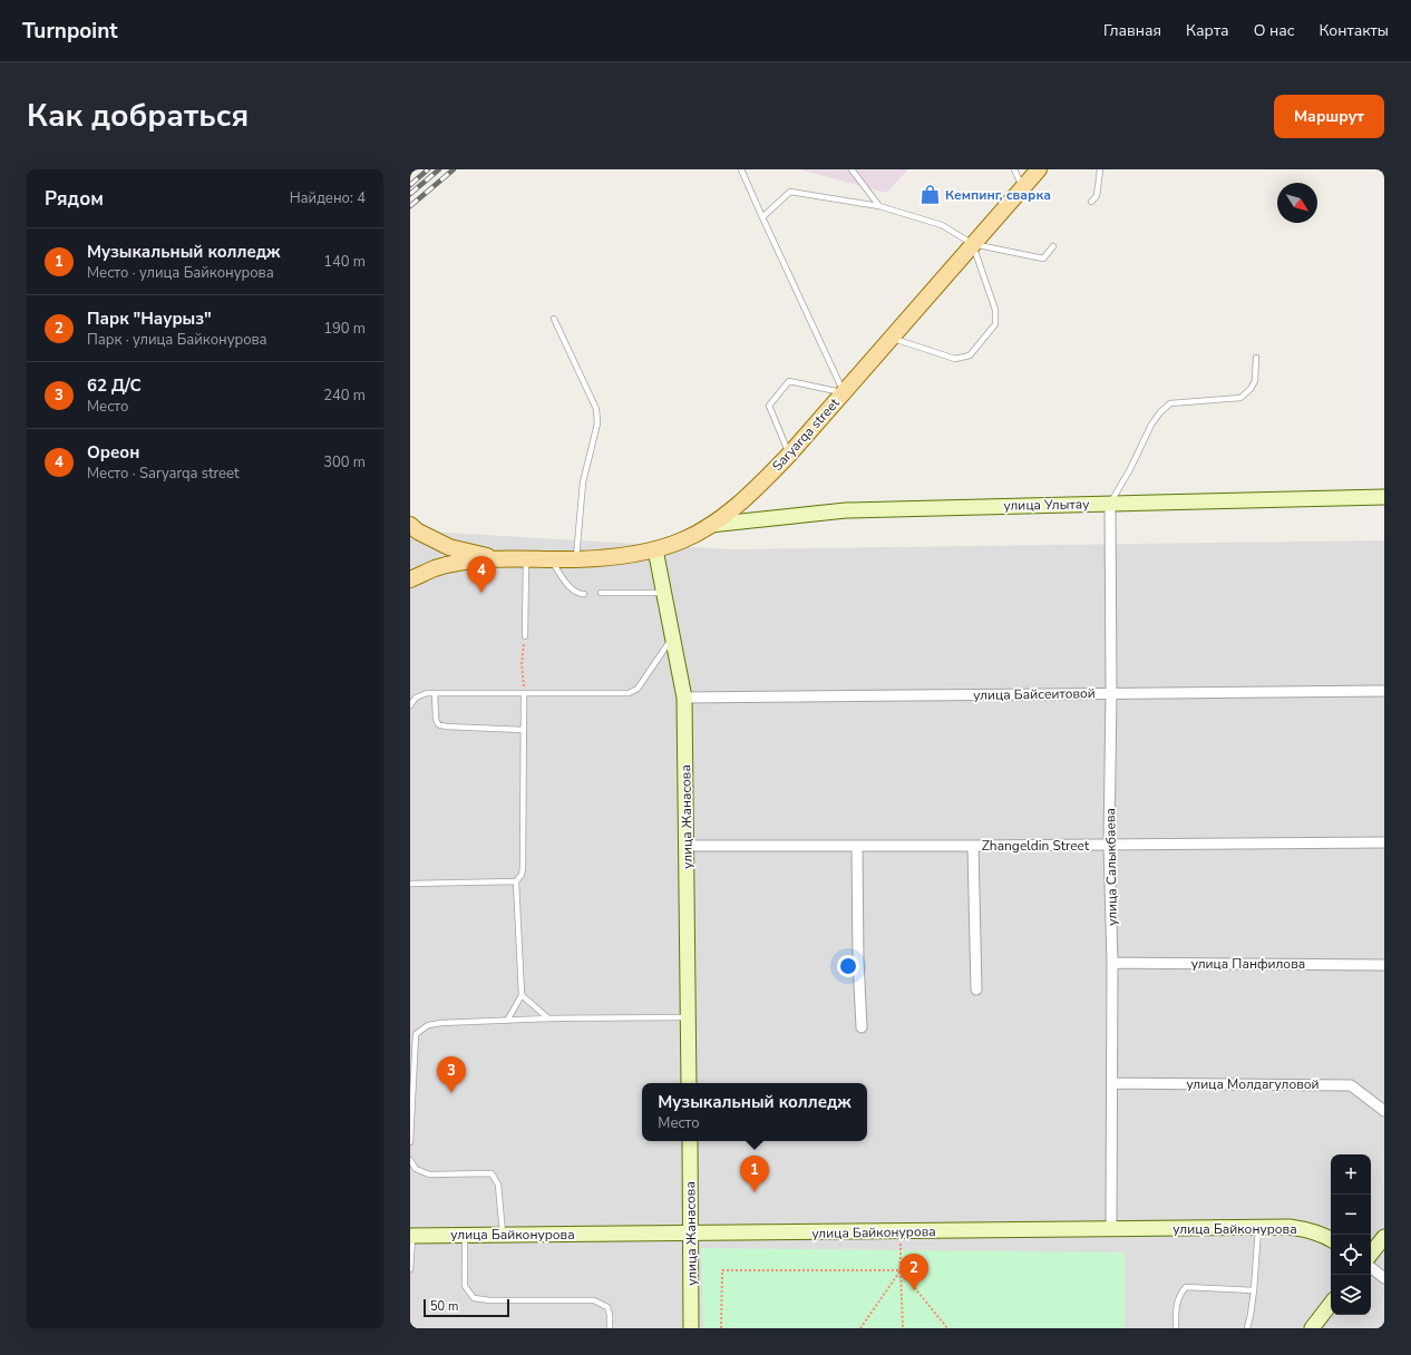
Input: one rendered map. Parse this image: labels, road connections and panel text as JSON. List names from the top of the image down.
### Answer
{
  "streets": {
    "main road": ["Saryarqa street"],
    "street": [
      "улица Улытау",
      "улица Байсеитовой",
      "улица Жанасова",
      "Zhangeldin Street",
      "улица Салыкбаева",
      "улица Панфилова",
      "улица Молдагуловой",
      "улица Байконурова"
    ]
  },
  "crossings": [
    ["Saryarqa street", "улица Улытау"],
    ["Saryarqa street", "улица Жанасова"],
    ["улица Улытау", "улица Салыкбаева"],
    ["улица Байсеитовой", "улица Жанасова"],
    ["улица Байсеитовой", "улица Салыкбаева"],
    ["улица Жанасова", "Zhangeldin Street"],
    ["улица Жанасова", "улица Байконурова"],
    ["Zhangeldin Street", "улица Салыкбаева"],
    ["улица Салыкбаева", "улица Панфилова"],
    ["улица Салыкбаева", "улица Молдагуловой"],
    ["улица Салыкбаева", "улица Байконурова"]
  ],
  "places": {
    "shop": ["Кемпинг, сварка"]
  },
  "scale_bar": "50 m",
  "north": "bottom right",
  "page": {
    "header": "Turnpoint",
    "nav": [
      "Главная",
      "Карта",
      "О нас",
      "Контакты"
    ],
    "title": "Как добраться",
    "buttons": "Маршрут",
    "heading": ["Рядом", "Найдено: 4"],
    "list": [
      {
        "mark": "1",
        "name": "Музыкальный колледж",
        "note": "Место · улица Байконурова",
        "value": "140 m"
      },
      {
        "mark": "2",
        "name": "Парк \"Наурыз\"",
        "note": "Парк · улица Байконурова",
        "value": "190 m"
      },
      {
        "mark": "3",
        "name": "62 Д/С",
        "note": "Место",
        "value": "240 m"
      },
      {
        "mark": "4",
        "name": "Ореон",
        "note": "Место · Saryarqa street",
        "value": "300 m"
      }
    ],
    "pins": [
      "4",
      "3",
      "1",
      "2"
    ],
    "popup": ["Музыкальный колледж", "Место"],
    "map_buttons": ["+", "−"],
    "scale": "50 m"
  }
}
